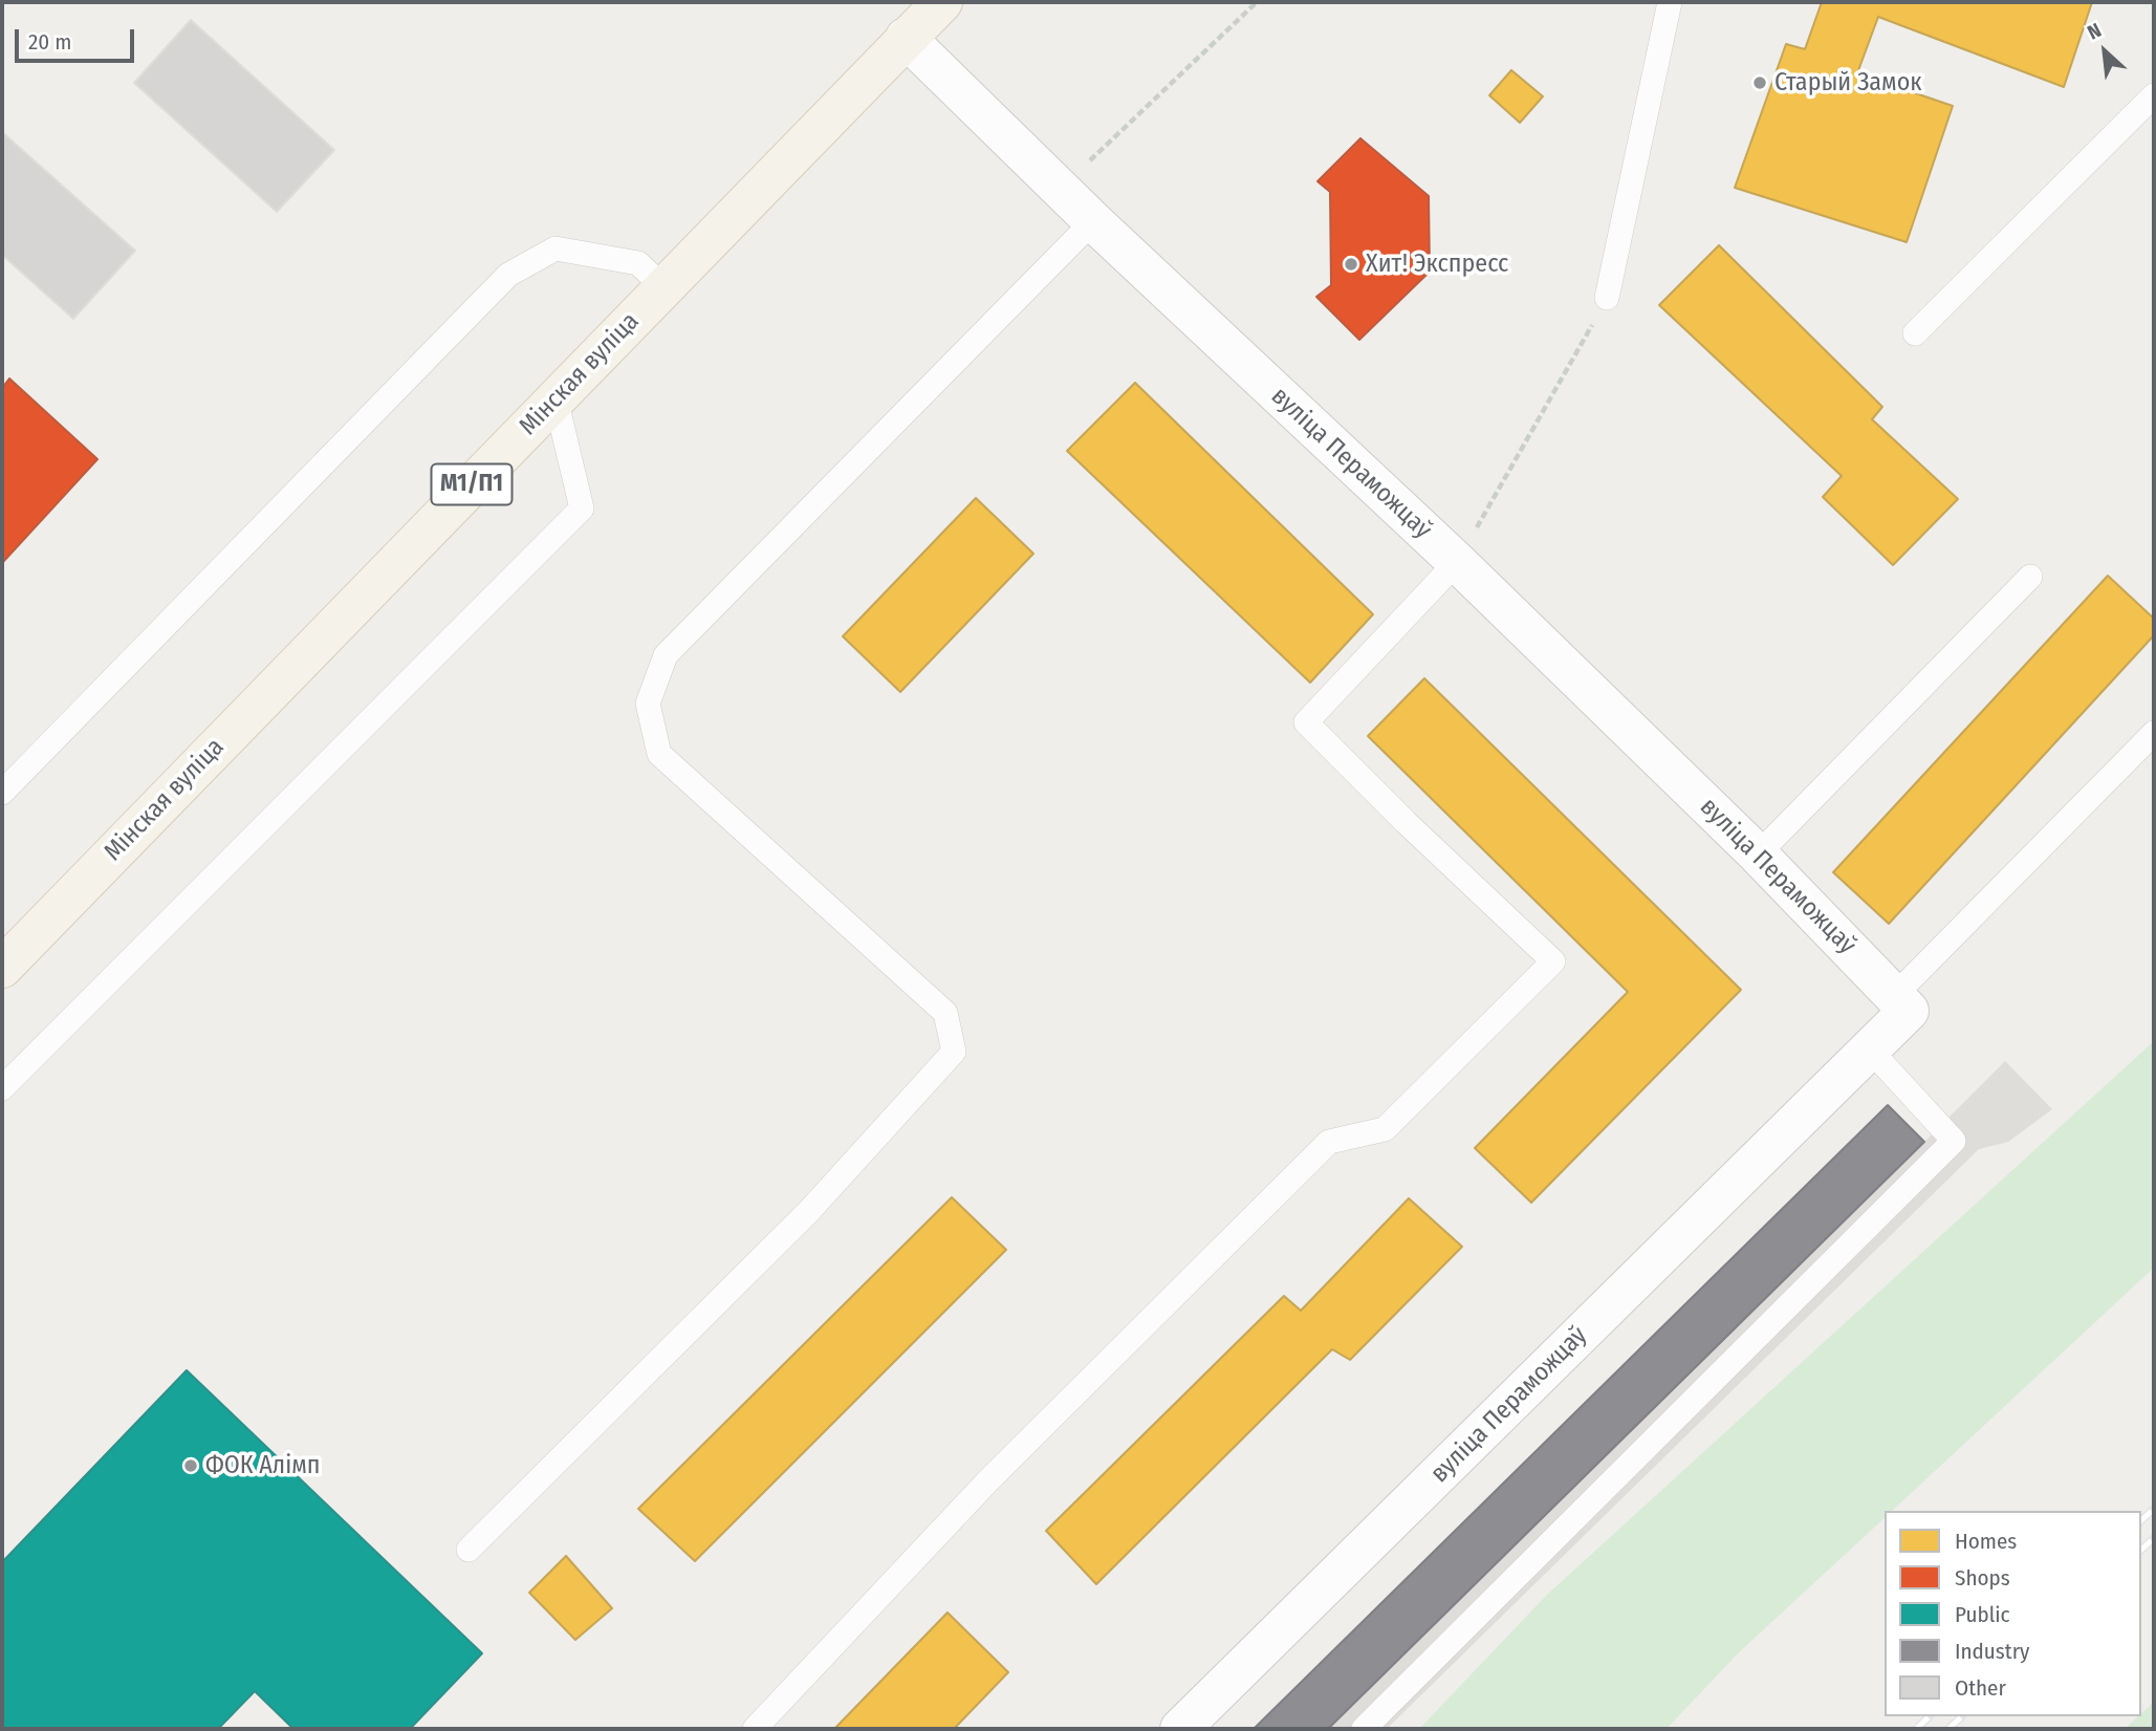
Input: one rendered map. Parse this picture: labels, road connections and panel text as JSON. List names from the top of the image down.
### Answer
{
  "streets": {
    "main road": ["Мінская вуліца", "М1/П1"],
    "street": ["вуліца Пераможцаў"]
  },
  "crossings": [
    ["Мінская вуліца", "вуліца Пераможцаў"]
  ],
  "places": ["Старый Замок", "Хит! Экспресс", "ФОК Алімп"],
  "legend": [
    "Homes",
    "Shops",
    "Public",
    "Industry",
    "Other"
  ],
  "scale_bar": "20 m",
  "north": "top left"
}
